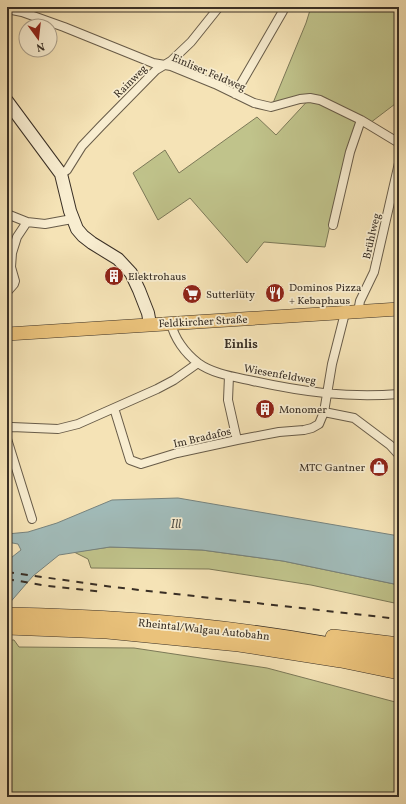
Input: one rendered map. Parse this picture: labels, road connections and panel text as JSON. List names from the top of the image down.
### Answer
{
  "streets": {
    "highway": ["Rheintal/Walgau Autobahn"],
    "main road": ["Feldkircher Straße"],
    "street": [
      "Einliser Feldweg",
      "Rainweg",
      "Brühlweg",
      "Wiesenfeldweg",
      "Im Bradafos"
    ]
  },
  "crossings": [
    ["Einliser Feldweg", "Rainweg"],
    ["Brühlweg", "Feldkircher Straße"],
    ["Brühlweg", "Wiesenfeldweg"],
    ["Feldkircher Straße", "Wiesenfeldweg"],
    ["Wiesenfeldweg", "Im Bradafos"]
  ],
  "districts": ["Einlis"],
  "water": ["Ill"],
  "places": {
    "building": ["Elektrohaus", "Monomer"],
    "restaurant": ["Dominos Pizza + Kebaphaus"],
    "supermarket": ["Sutterlüty"],
    "shop": ["MTC Gantner"]
  },
  "north": "bottom"
}
